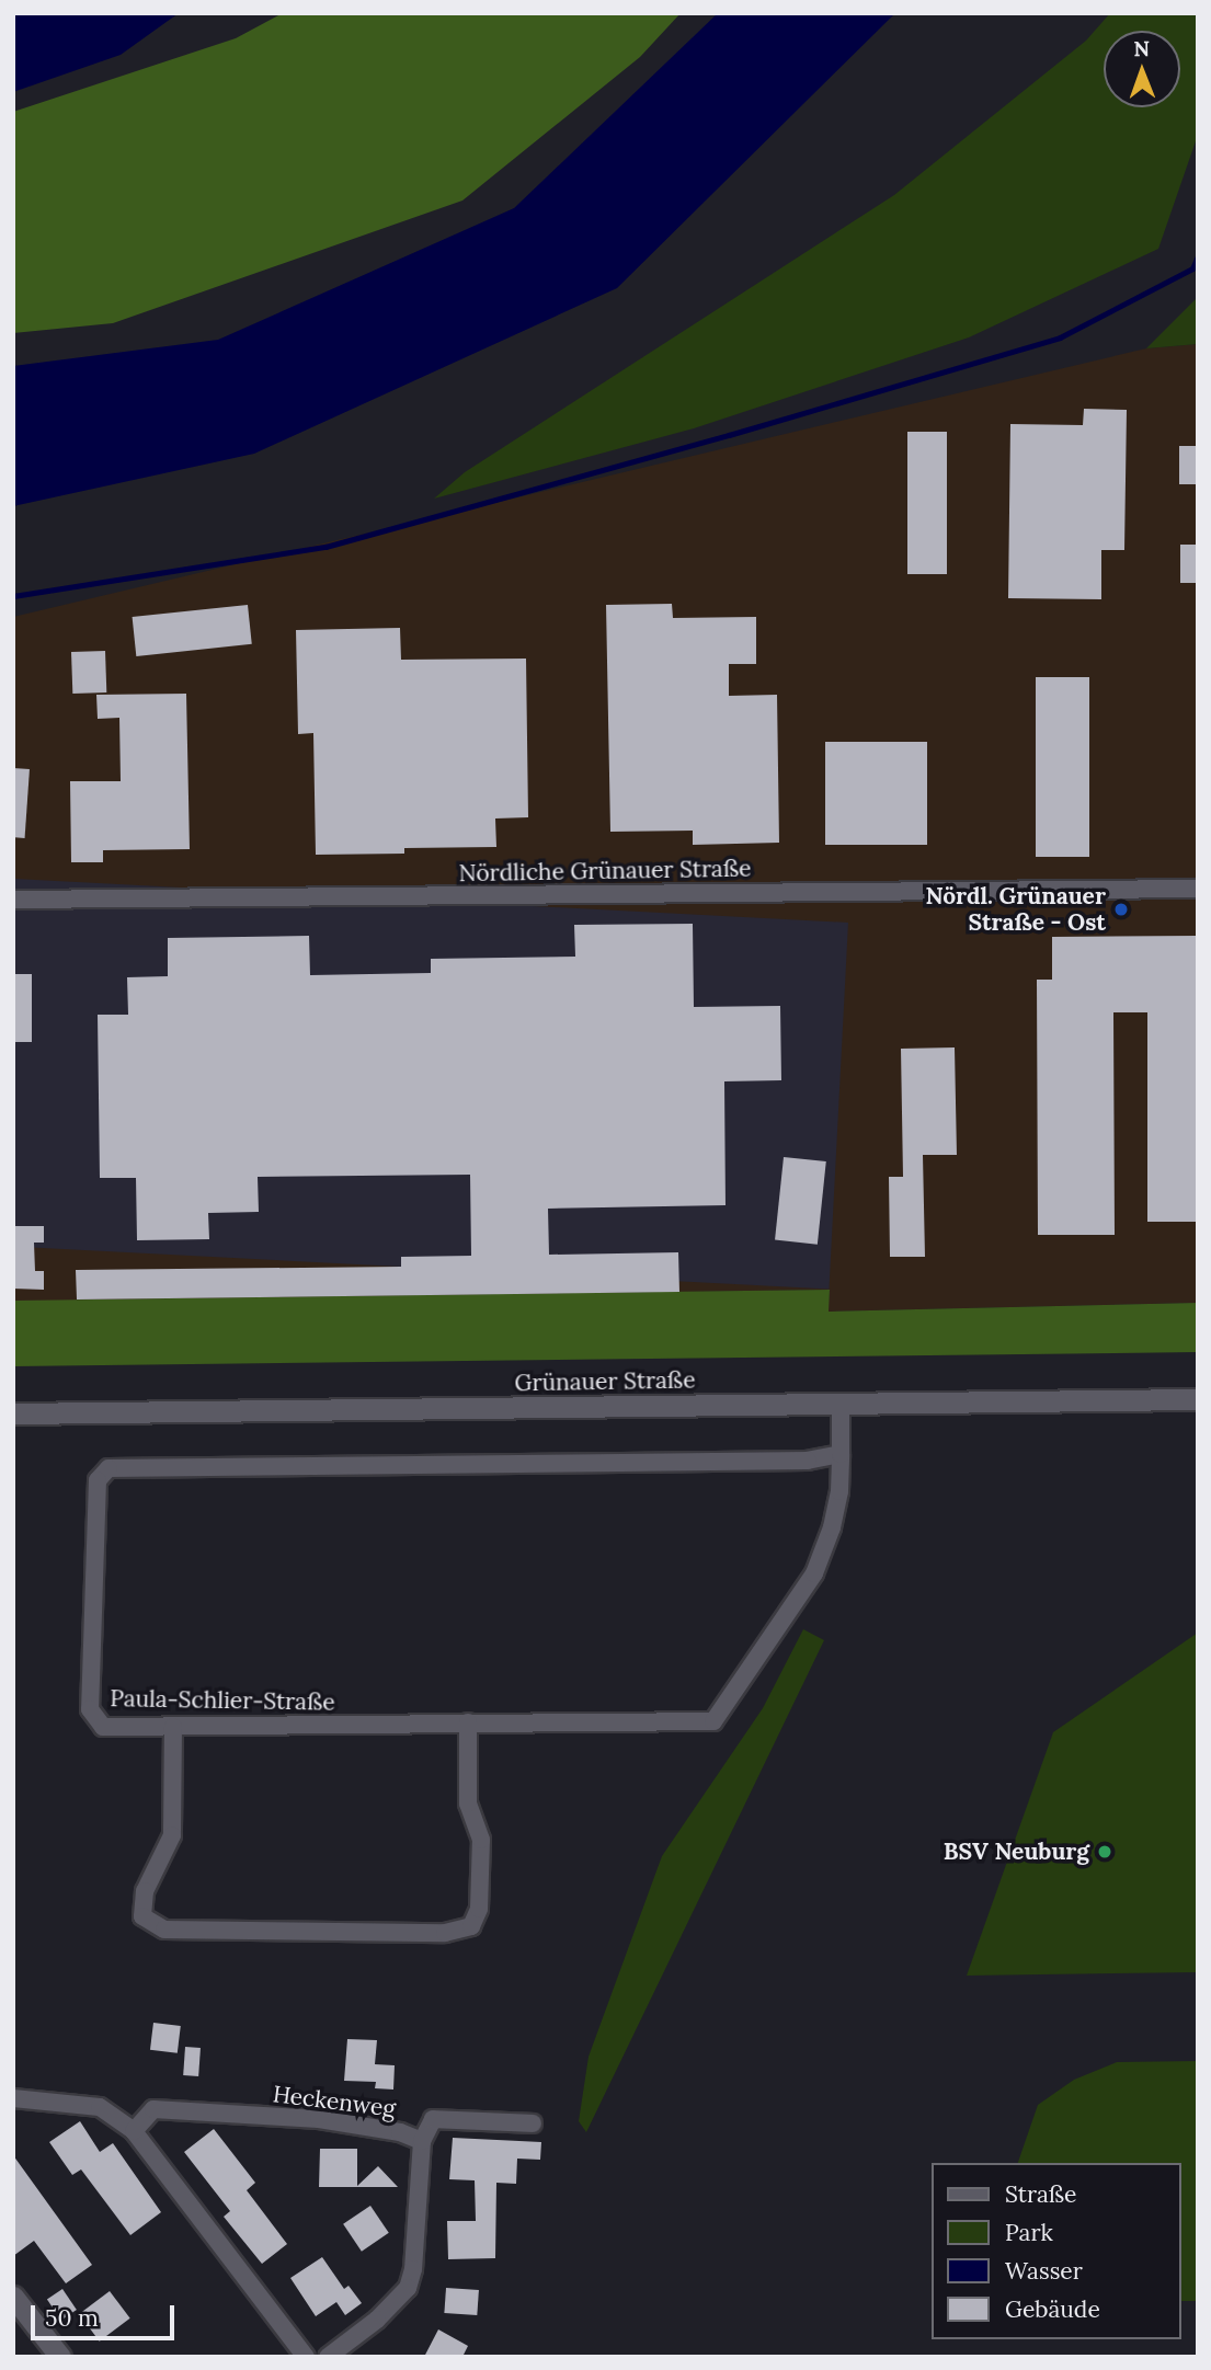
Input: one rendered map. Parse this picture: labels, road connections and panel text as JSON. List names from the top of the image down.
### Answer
{
  "streets": {
    "street": [
      "Nördliche Grünauer Straße",
      "Grünauer Straße",
      "Paula-Schlier-Straße",
      "Heckenweg"
    ]
  },
  "crossings": [
    ["Grünauer Straße", "Paula-Schlier-Straße"]
  ],
  "places": ["Nördl. Grünauer Straße - Ost", "BSV Neuburg"],
  "legend": [
    "Straße",
    "Park",
    "Wasser",
    "Gebäude"
  ],
  "scale_bar": "50 m",
  "north": "top"
}
